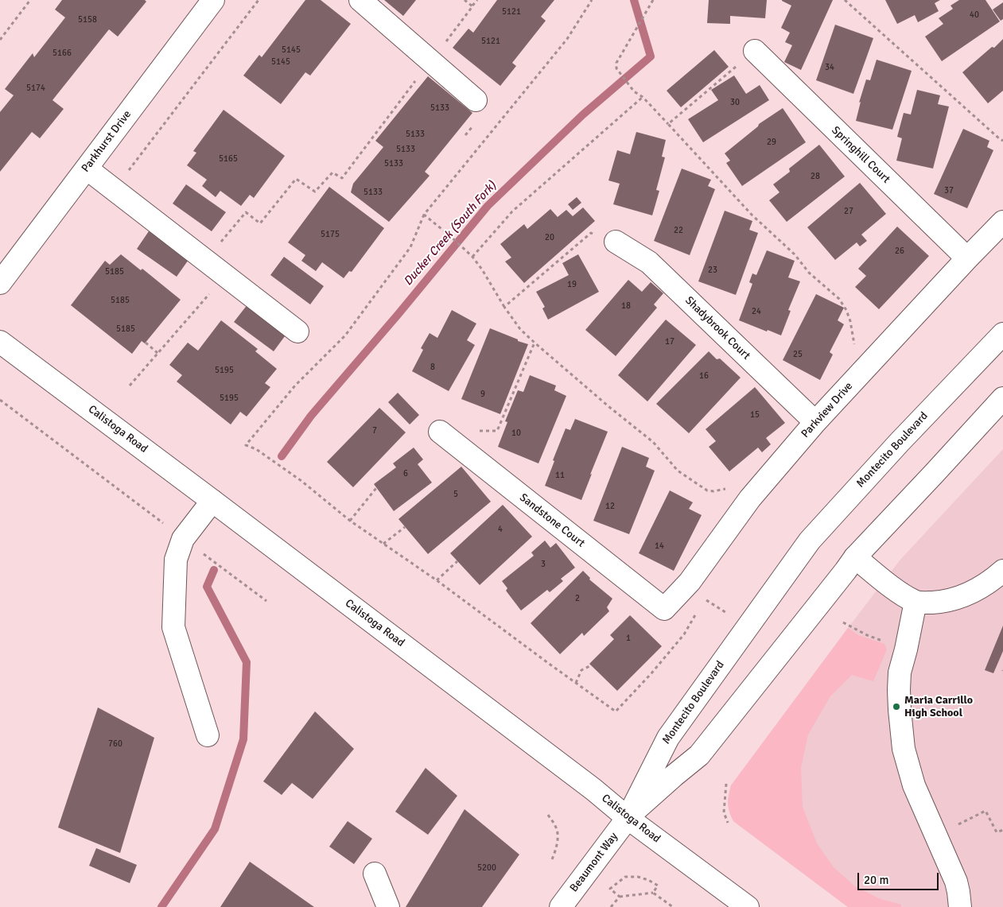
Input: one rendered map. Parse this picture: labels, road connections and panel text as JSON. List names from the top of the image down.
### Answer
{
  "streets": {
    "main road": [
      "Parkhurst Drive",
      "Springhill Court",
      "Shadybrook Court",
      "Parkview Drive",
      "Calistoga Road",
      "Montecito Boulevard",
      "Sandstone Court",
      "Beaumont Way"
    ]
  },
  "crossings": [
    ["Springhill Court", "Parkview Drive"],
    ["Shadybrook Court", "Parkview Drive"],
    ["Parkview Drive", "Sandstone Court"],
    ["Calistoga Road", "Montecito Boulevard"],
    ["Calistoga Road", "Beaumont Way"],
    ["Montecito Boulevard", "Beaumont Way"]
  ],
  "water": ["Ducker Creek (South Fork)"],
  "places": ["Maria Carrillo High School"],
  "house_numbers": [
    "5121",
    "40",
    "5158",
    "5121",
    "5145",
    "5166",
    "5145",
    "34",
    "5174",
    "30",
    "5133",
    "5133",
    "29",
    "5133",
    "5165",
    "5133",
    "28",
    "37",
    "5133",
    "27",
    "22",
    "5175",
    "20",
    "26",
    "23",
    "5185",
    "19",
    "5185",
    "18",
    "24",
    "5185",
    "17",
    "25",
    "8",
    "5195",
    "16",
    "9",
    "5195",
    "15",
    "7",
    "10",
    "6",
    "11",
    "5",
    "12",
    "4",
    "14",
    "3",
    "2",
    "1",
    "760",
    "5200"
  ],
  "scale_bar": "20 m"
}
